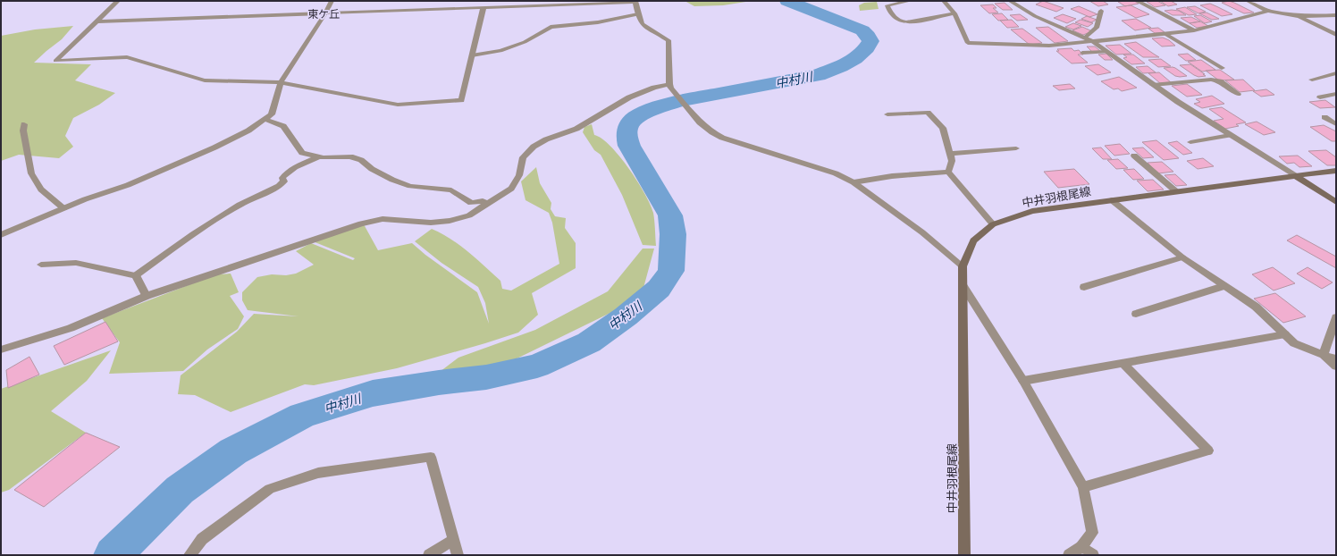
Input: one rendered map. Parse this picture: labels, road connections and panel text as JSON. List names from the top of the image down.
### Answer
{
  "streets": {
    "main road": ["中井羽根尾線"]
  },
  "districts": ["東ケ丘"],
  "water": ["中村川"]
}
